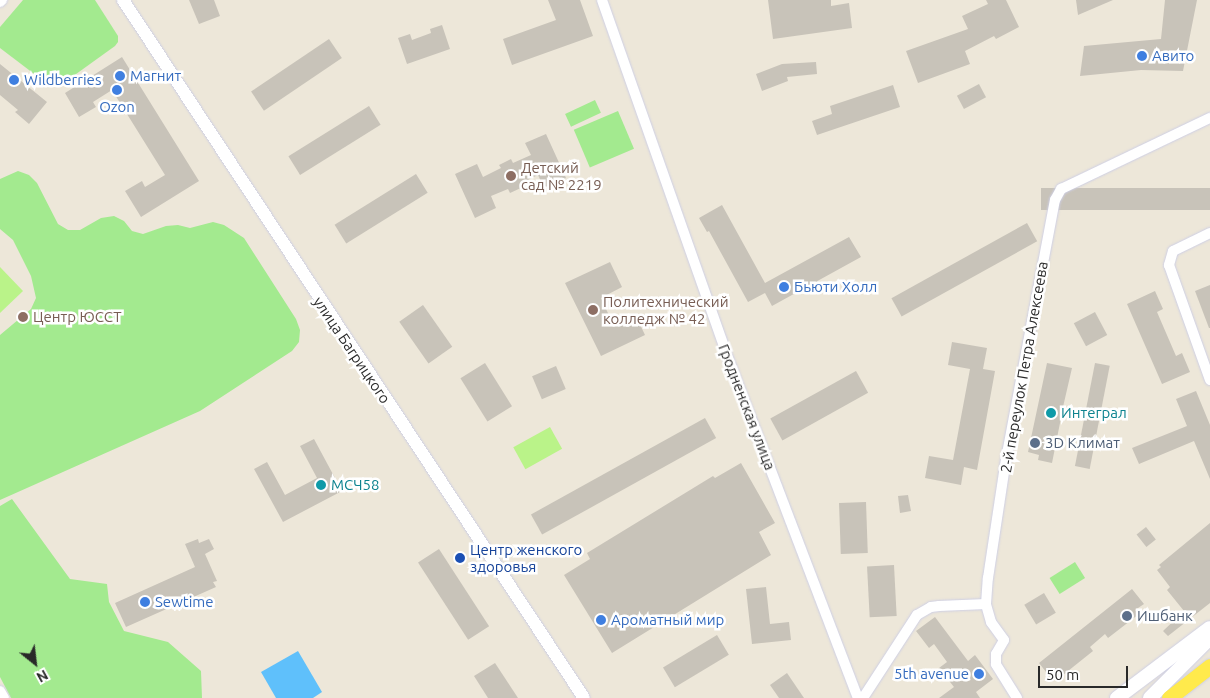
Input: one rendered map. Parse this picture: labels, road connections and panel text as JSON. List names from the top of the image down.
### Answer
{
  "streets": {
    "street": ["улица Багрицкого", "2-й переулок Петра Алексеева", "Гродненская улица"]
  },
  "places": [
    "Авито",
    "Магнит",
    "Wildberries",
    "Ozon",
    "Детский сад № 2219",
    "Бьюти Холл",
    "Политехнический колледж № 42",
    "Центр ЮССТ",
    "Интеграл",
    "3D Климат",
    "МСЧ58",
    "Центр женского здоровья",
    "Sewtime",
    "Ишбанк",
    "Ароматный мир",
    "5th avenue"
  ],
  "scale_bar": "50 m",
  "north": "bottom right"
}
